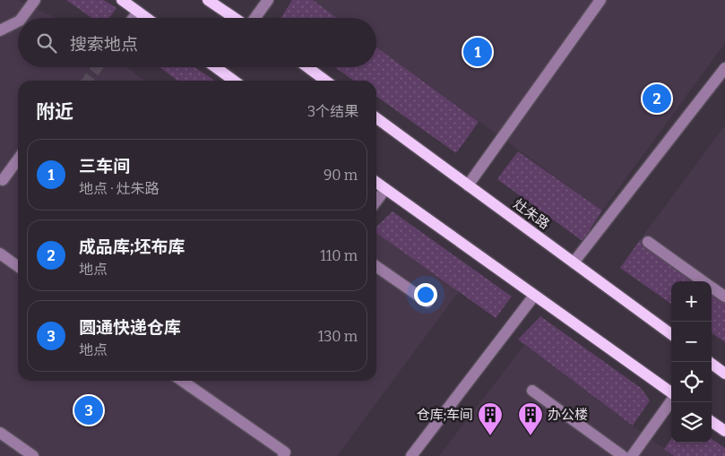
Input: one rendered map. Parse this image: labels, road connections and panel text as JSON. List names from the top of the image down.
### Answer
{
  "streets": {
    "main road": ["灶朱路"]
  },
  "places": {
    "building": ["仓库;车间", "办公楼"]
  },
  "page": {
    "search": "搜索地点",
    "pins": ["1", "2", "3"],
    "heading": ["附近", "3个结果"],
    "list": [
      {
        "mark": "1",
        "name": "三车间",
        "note": "地点 · 灶朱路",
        "value": "90 m"
      },
      {
        "mark": "2",
        "name": "成品库;坯布库",
        "note": "地点",
        "value": "110 m"
      },
      {
        "mark": "3",
        "name": "圆通快递仓库",
        "note": "地点",
        "value": "130 m"
      }
    ],
    "map_buttons": ["+", "−"]
  }
}
